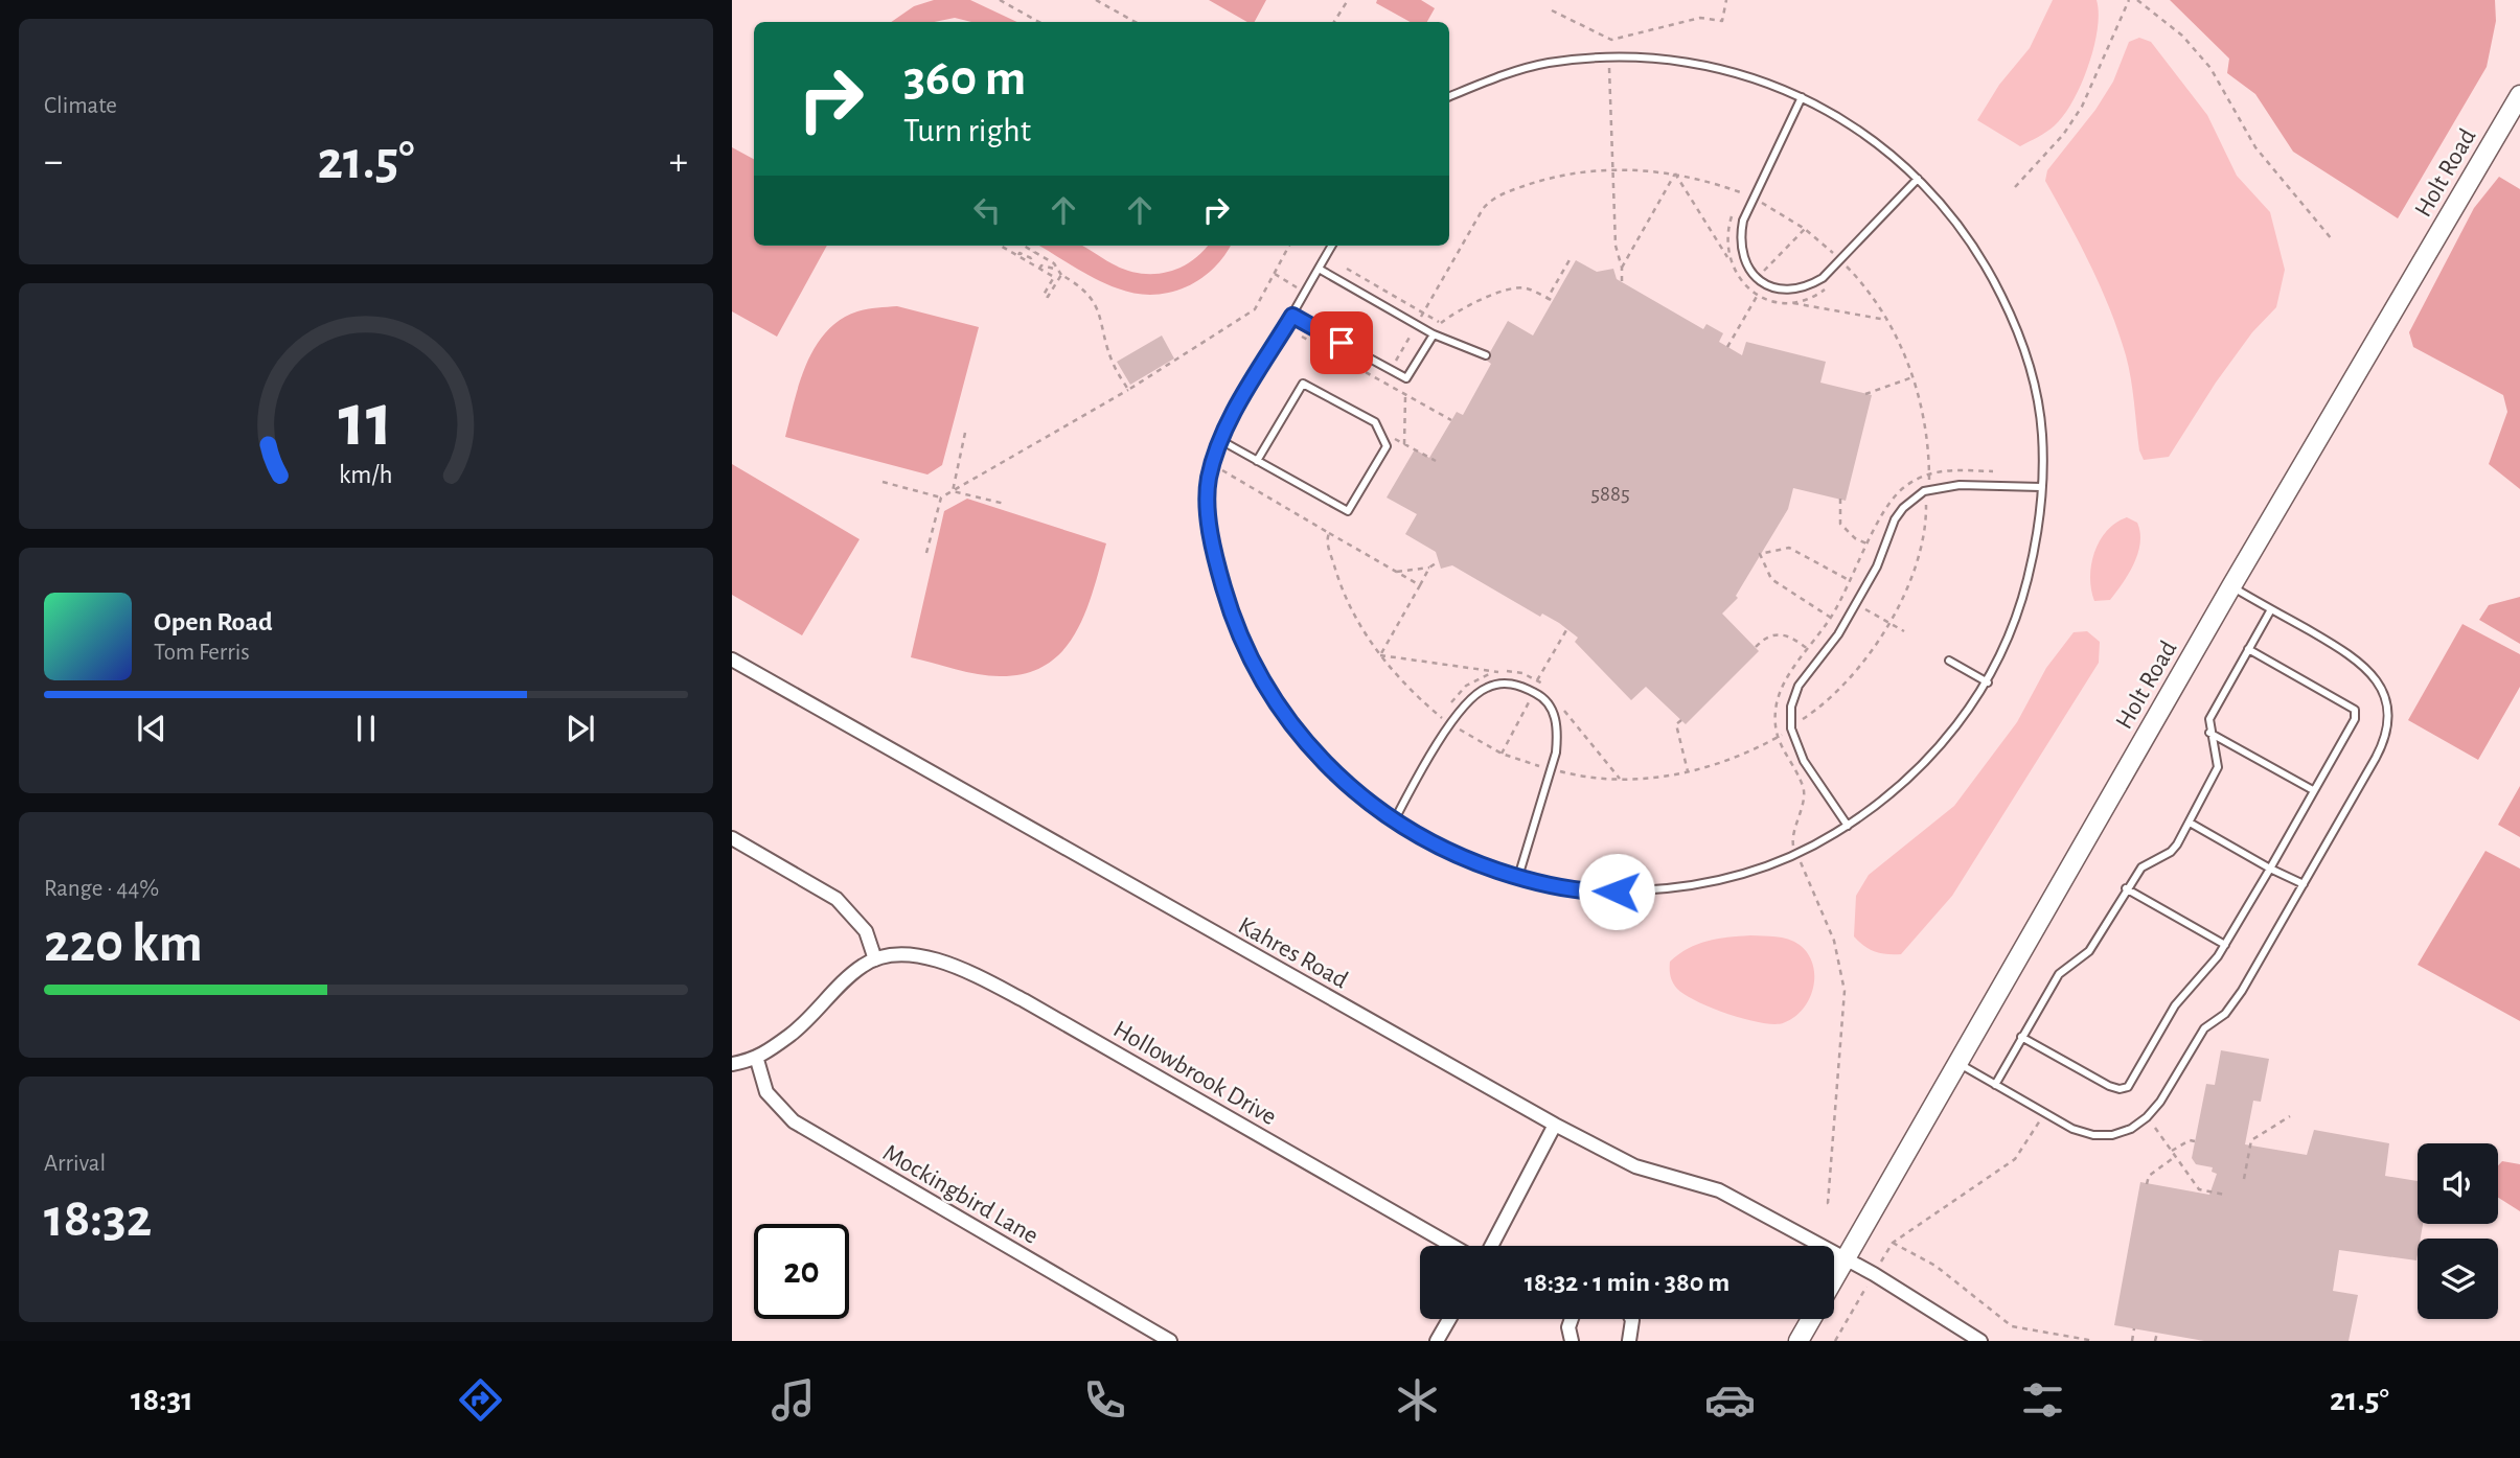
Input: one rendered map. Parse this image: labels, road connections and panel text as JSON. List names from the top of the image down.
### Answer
{
  "streets": {
    "main road": ["Holt Road"],
    "street": ["Kahres Road", "Hollowbrook Drive", "Mockingbird Lane"]
  },
  "crossings": [
    ["Holt Road", "Kahres Road"]
  ],
  "house_numbers": ["5885"],
  "page": {
    "tile": [
      "Climate",
      ["Range · 44%", "220 km"],
      ["Arrival", "18:32"]
    ],
    "turn": ["360 m", "Turn right"],
    "heat": ["−", "21.5°", "+"],
    "song": ["Open Road", "Tom Ferris"],
    "limit": "20",
    "trip": "18:32 · 1 min · 380 m",
    "tabs": ["18:31", "21.5°"],
    "gauge": ["11", "km/h"]
  }
}
